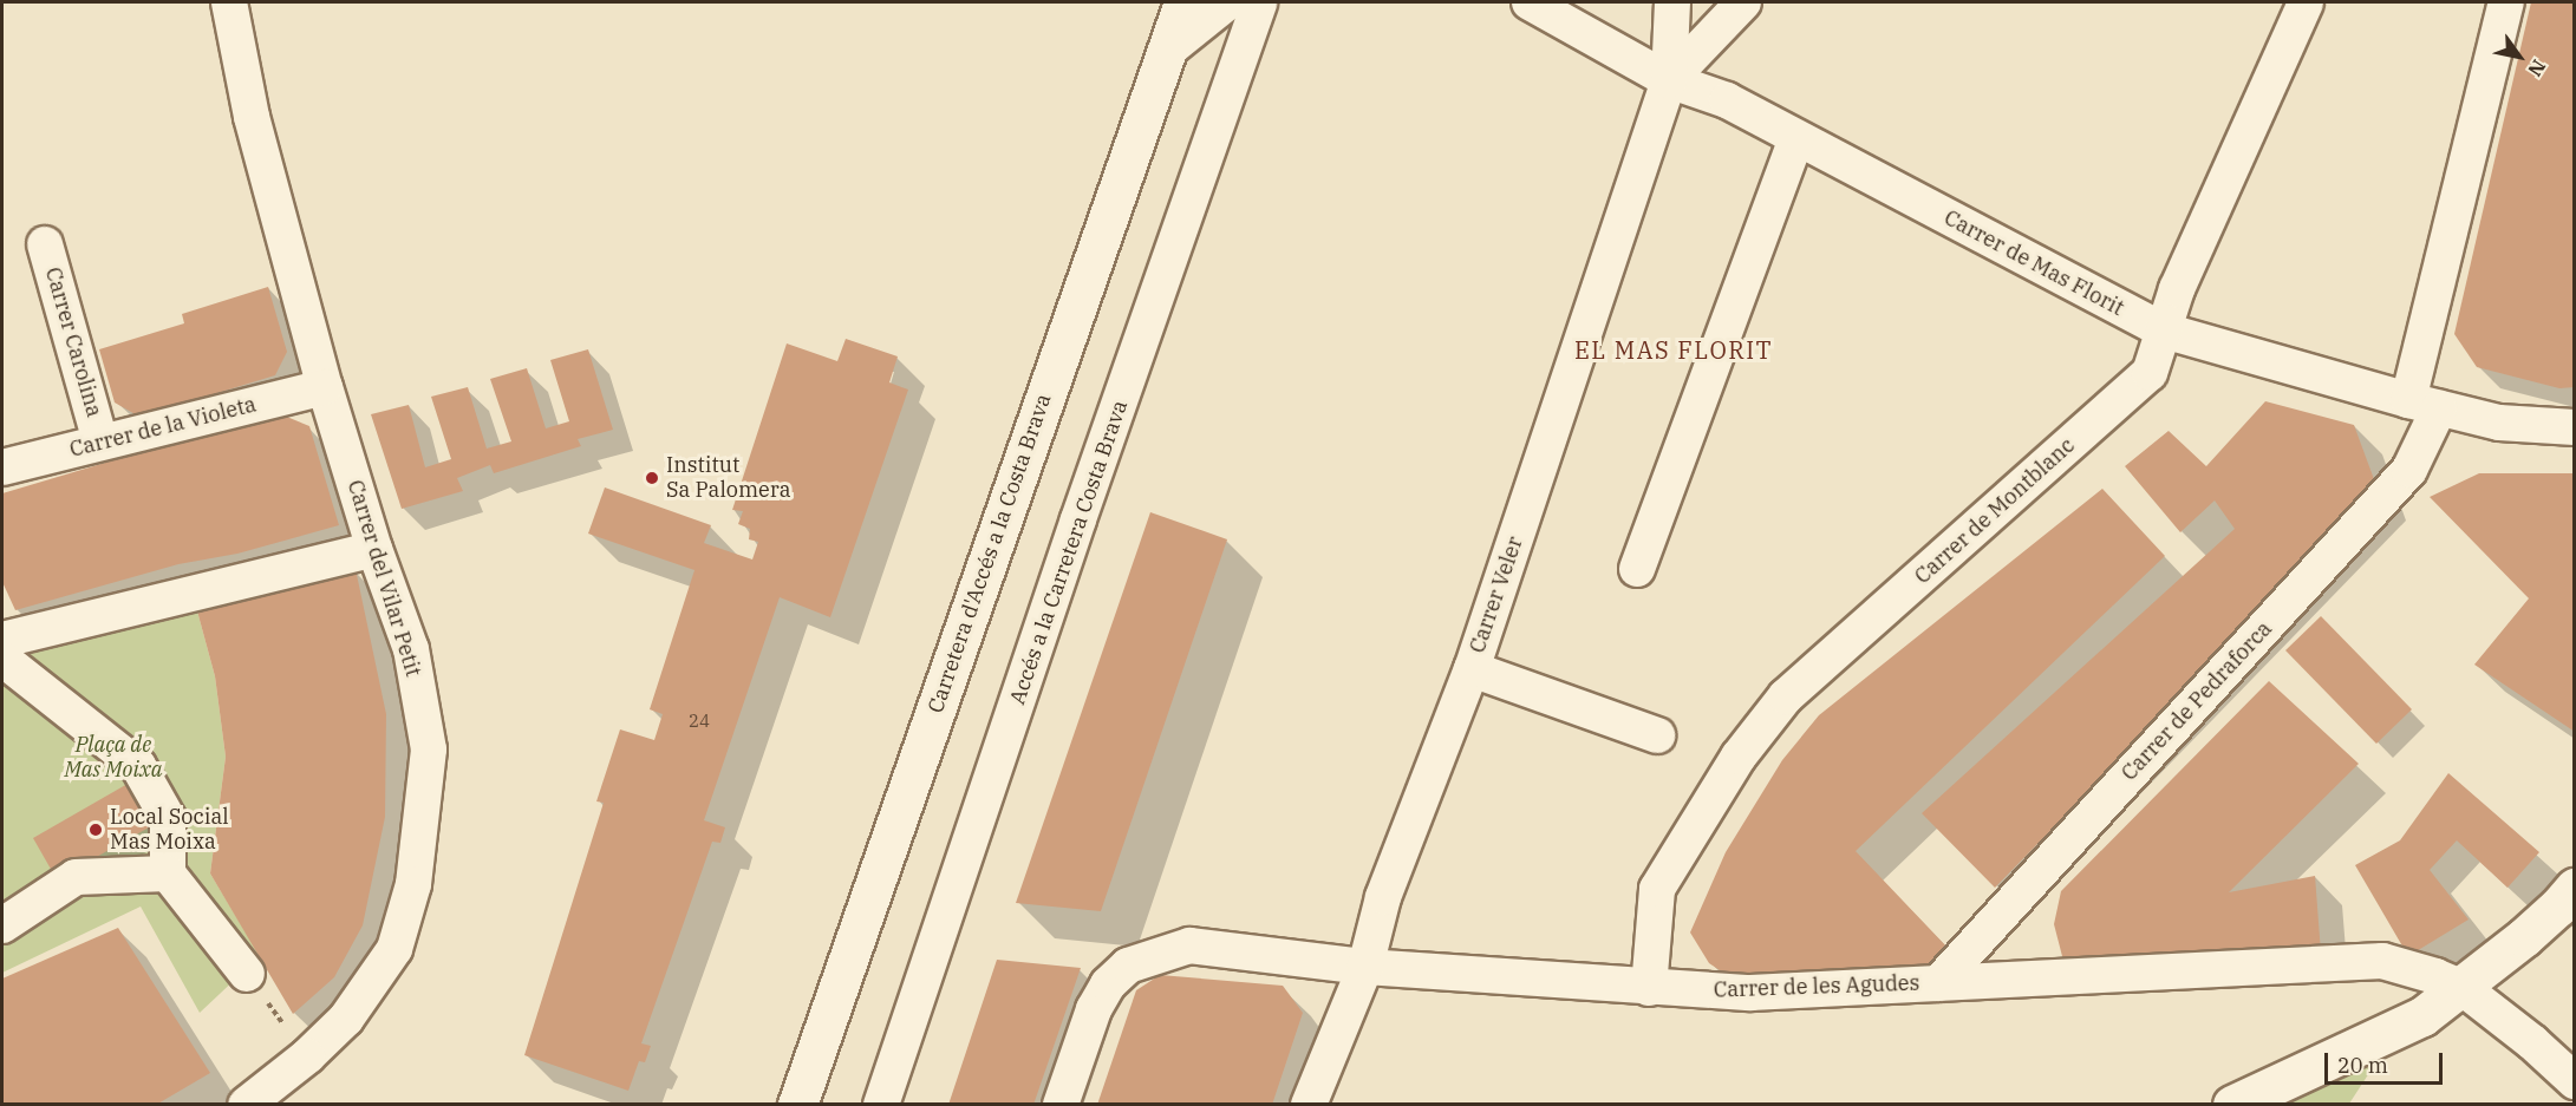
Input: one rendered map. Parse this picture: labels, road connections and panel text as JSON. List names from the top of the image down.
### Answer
{
  "streets": {
    "main road": ["Carretera d'Accés a la Costa Brava"],
    "street": [
      "Carrer de Mas Florit",
      "Carrer Carolina",
      "Carrer de la Violeta",
      "Carrer de Montblanc",
      "Accés a la Carretera Costa Brava",
      "Carrer del Vilar Petit",
      "Carrer Veler",
      "Carrer de Pedraforca",
      "Carrer de les Agudes"
    ]
  },
  "crossings": [
    ["Carrer de Mas Florit", "Carrer de Montblanc"],
    ["Carrer de Mas Florit", "Carrer Veler"],
    ["Carrer de Mas Florit", "Carrer de Pedraforca"],
    ["Carrer Carolina", "Carrer de la Violeta"],
    ["Carrer de la Violeta", "Carrer del Vilar Petit"],
    ["Carrer de Montblanc", "Carrer de les Agudes"],
    ["Carrer Veler", "Carrer de les Agudes"],
    ["Carrer de Pedraforca", "Carrer de les Agudes"]
  ],
  "districts": ["EL MAS FLORIT"],
  "parks": ["Plaça de Mas Moixa"],
  "places": ["Institut Sa Palomera", "Local Social Mas Moixa"],
  "house_numbers": ["24"],
  "scale_bar": "20 m",
  "north": "bottom right"
}
